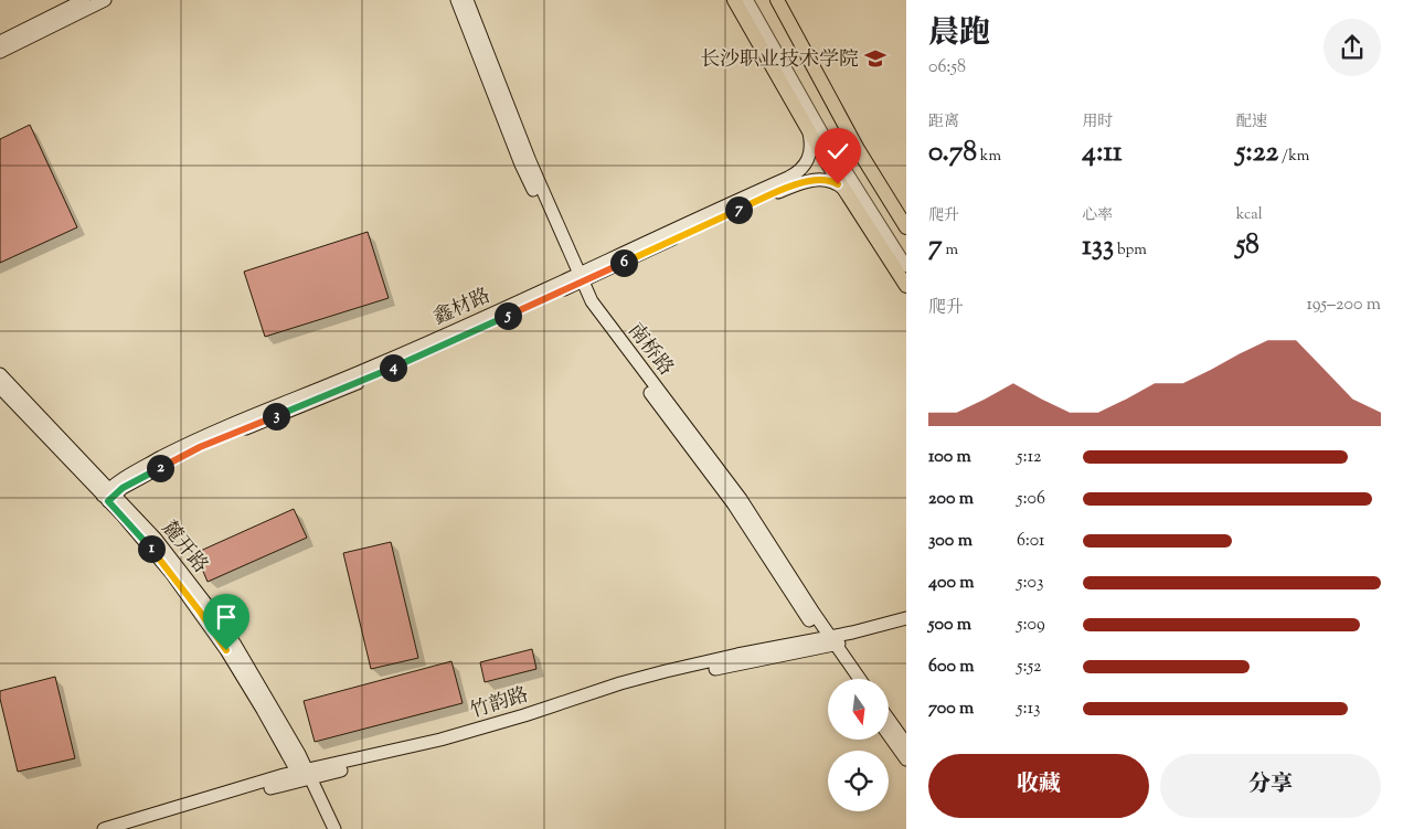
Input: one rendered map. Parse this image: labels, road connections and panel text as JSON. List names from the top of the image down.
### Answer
{
  "streets": {
    "main road": [
      "鑫材路",
      "南桥路",
      "麓开路",
      "竹韵路"
    ]
  },
  "crossings": [
    ["鑫材路", "南桥路"],
    ["鑫材路", "麓开路"],
    ["南桥路", "竹韵路"],
    ["麓开路", "竹韵路"]
  ],
  "places": {
    "school or university": ["长沙职业技术学院"]
  },
  "north": "bottom",
  "page": {
    "heading": ["晨跑", "06:58"],
    "stats": [
      ["距离", "0.78 km"],
      ["用时", "4:11"],
      ["配速", "5:22 /km"],
      ["爬升", "7 m"],
      ["心率", "133 bpm"],
      ["kcal", "58"]
    ],
    "pins": [
      "7",
      "6",
      "5",
      "4",
      "3",
      "2",
      "1"
    ],
    "chart": ["爬升", "195–200 m"],
    "list": [
      {
        "name": "100 m",
        "note": "5:12"
      },
      {
        "name": "200 m",
        "note": "5:06"
      },
      {
        "name": "300 m",
        "note": "6:01"
      },
      {
        "name": "400 m",
        "note": "5:03"
      },
      {
        "name": "500 m",
        "note": "5:09"
      },
      {
        "name": "600 m",
        "note": "5:52"
      },
      {
        "name": "700 m",
        "note": "5:13"
      }
    ],
    "buttons": ["收藏", "分享"]
  }
}
